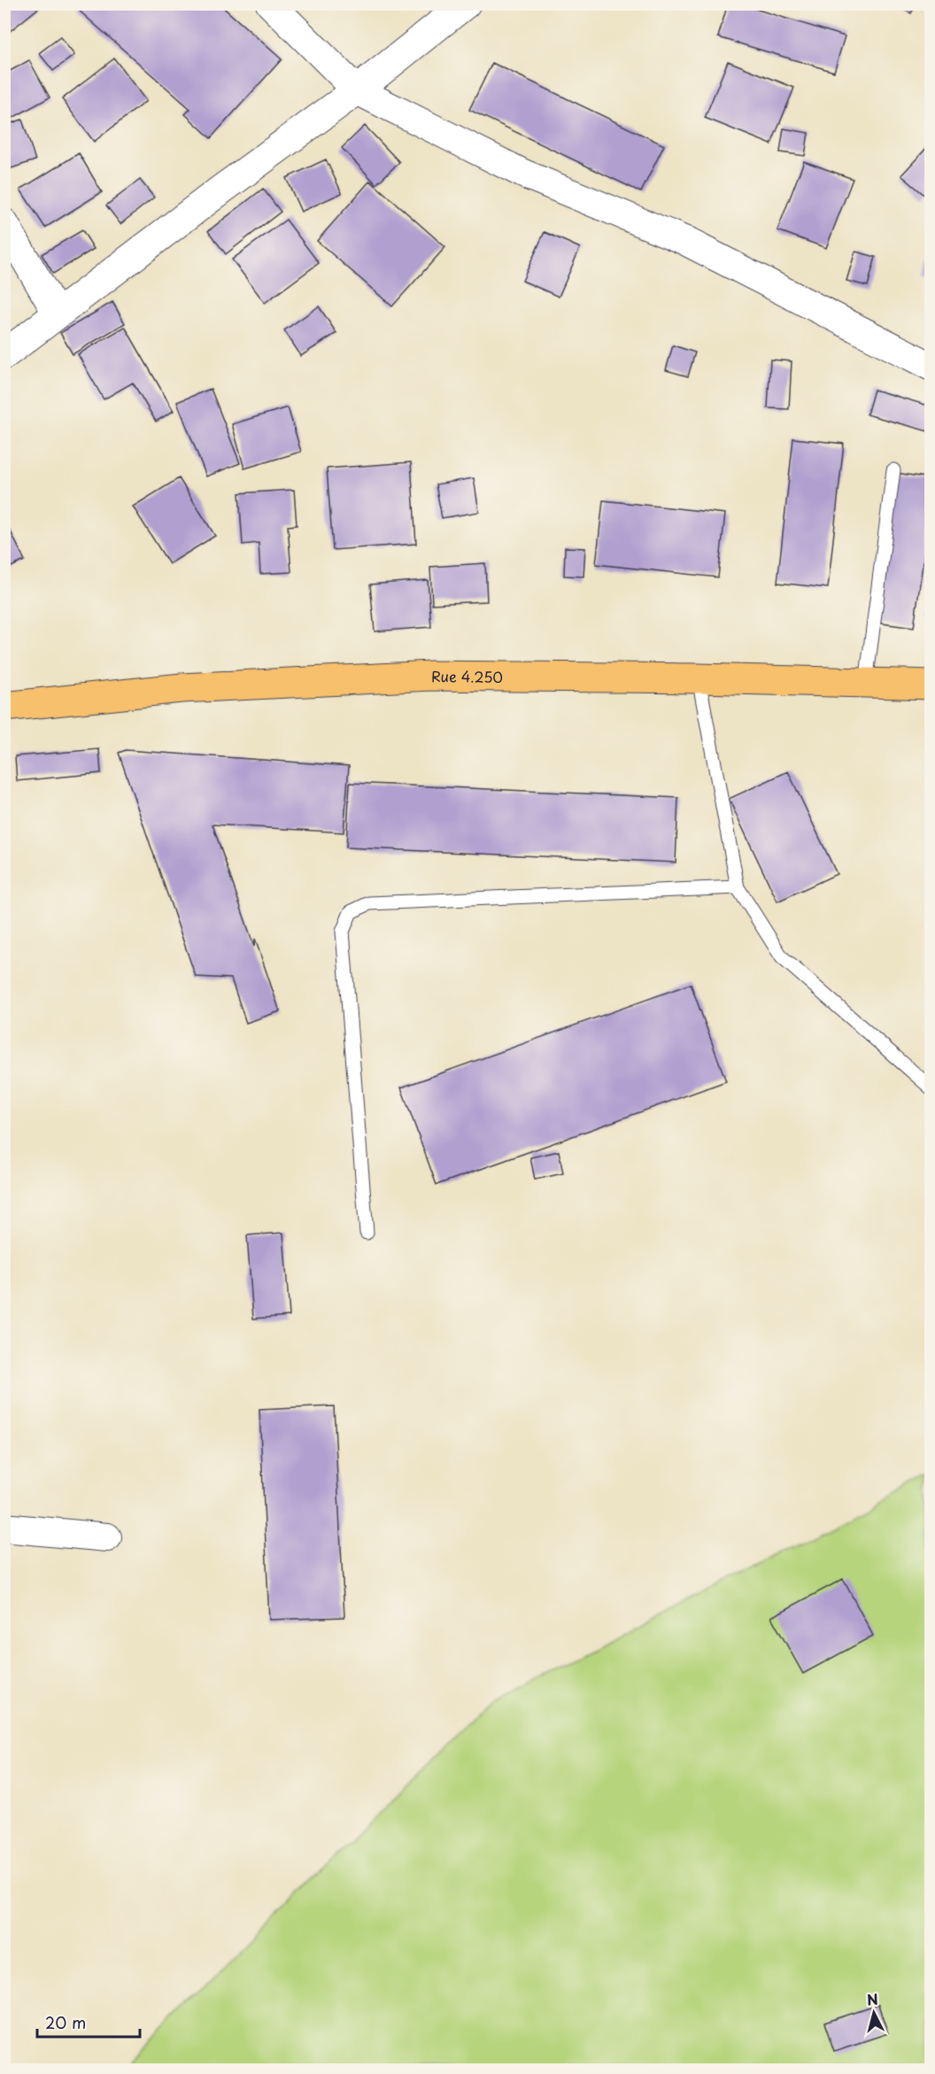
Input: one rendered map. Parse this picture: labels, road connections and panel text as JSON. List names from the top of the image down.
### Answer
{
  "streets": {
    "main road": ["Rue 4.250"]
  },
  "scale_bar": "20 m",
  "north": "top"
}
